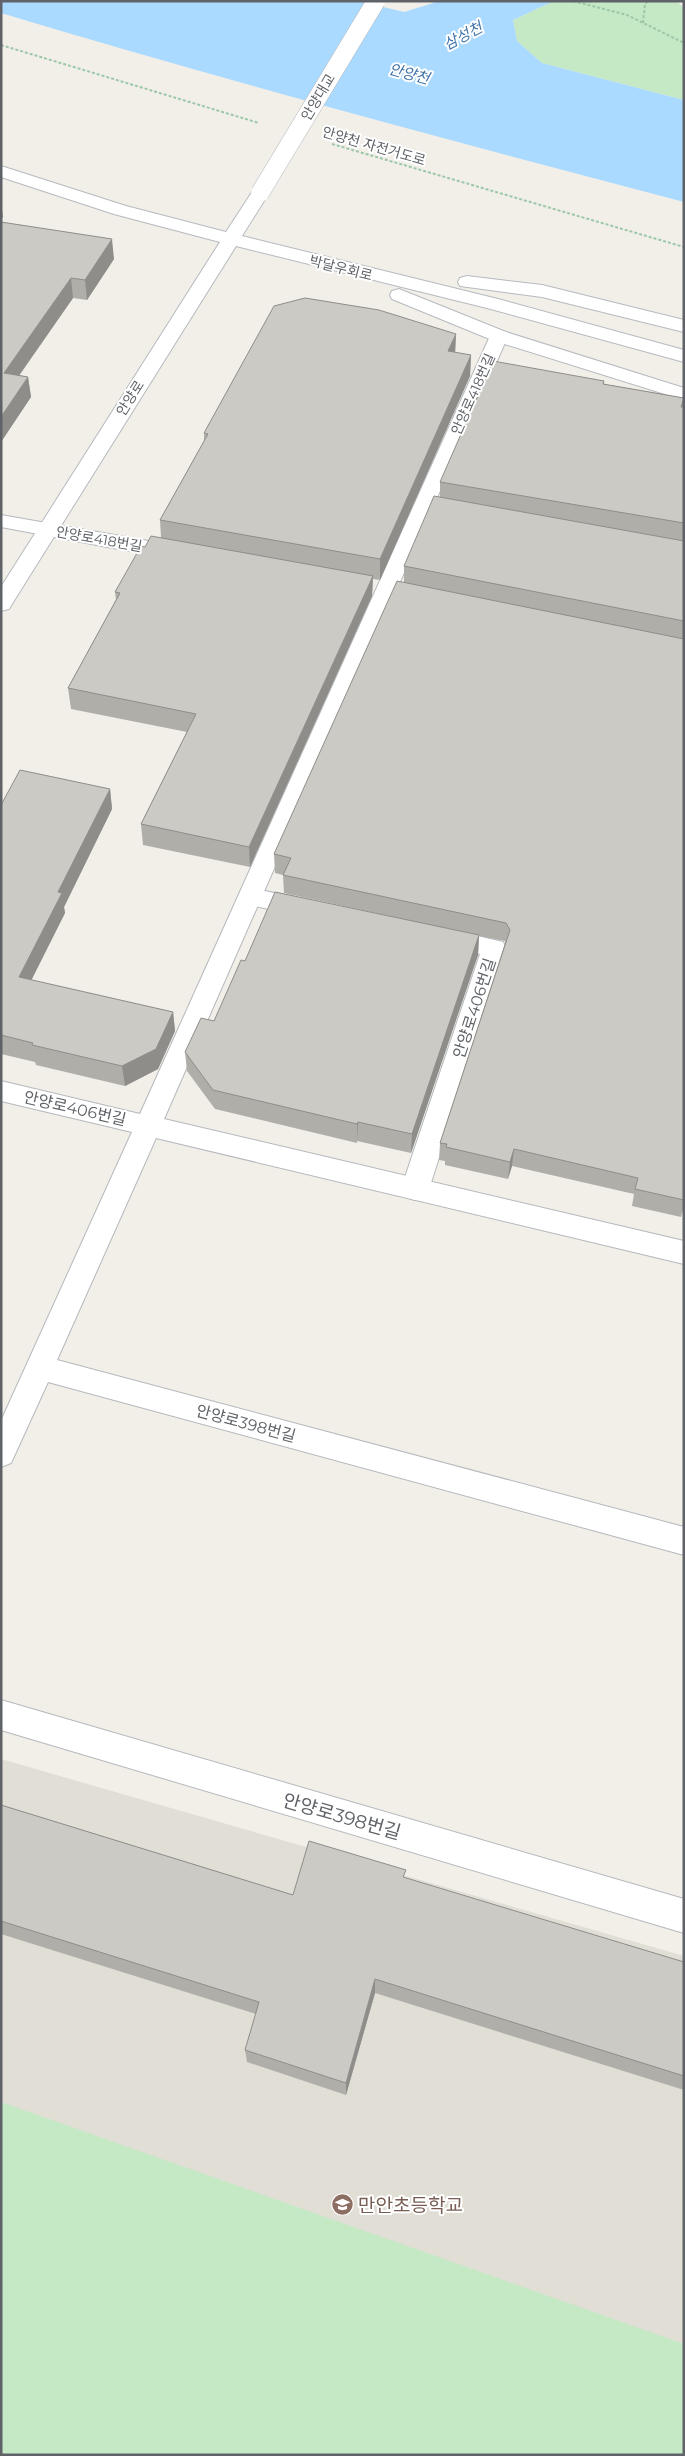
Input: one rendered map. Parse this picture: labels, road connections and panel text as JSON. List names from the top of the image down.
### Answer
{
  "streets": {
    "street": [
      "안양대교",
      "박달우회로",
      "안양로418번길",
      "안양로",
      "안양로406번길",
      "안양로398번길"
    ],
    "path": ["안양천 자전거도로"]
  },
  "crossings": [
    ["안양대교", "안양로"],
    ["박달우회로", "안양로"],
    ["안양로418번길", "안양로"]
  ],
  "water": ["삼성천", "안양천"],
  "places": {
    "school or university": ["만안초등학교"]
  }
}
